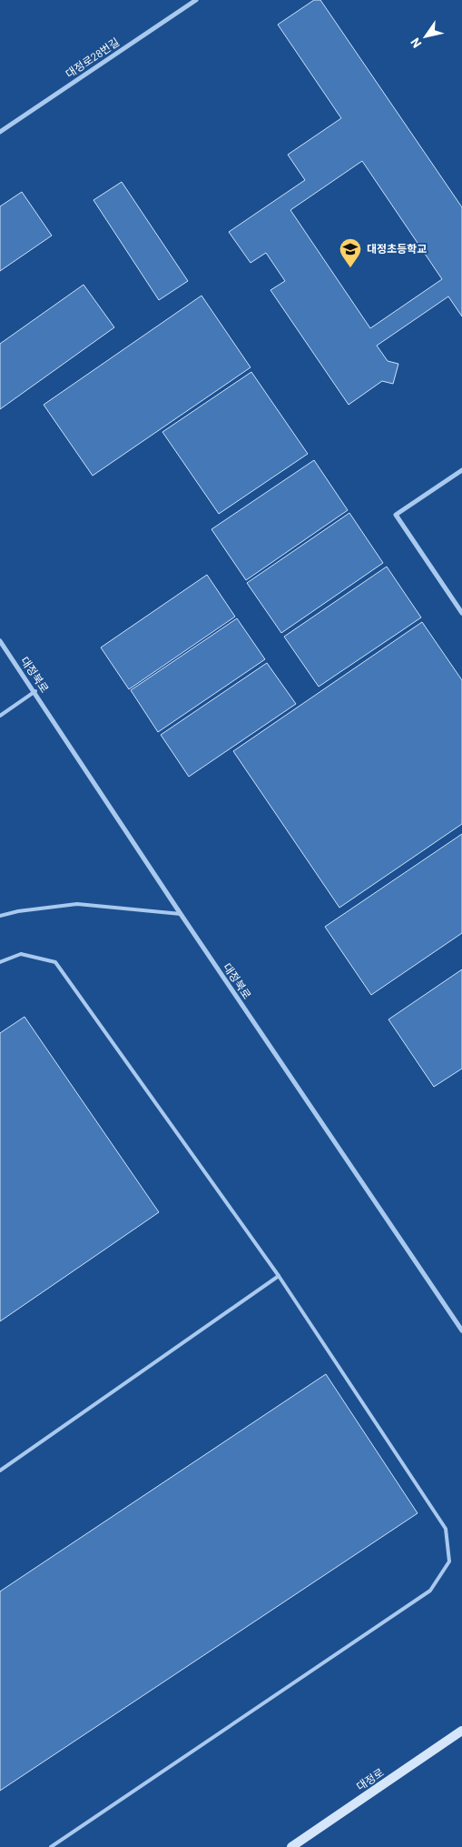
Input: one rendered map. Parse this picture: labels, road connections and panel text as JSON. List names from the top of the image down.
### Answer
{
  "streets": {
    "street": ["대정로28번길", "대정북로", "대정로"]
  },
  "places": {
    "school or university": ["대정초등학교"]
  },
  "north": "bottom left"
}
